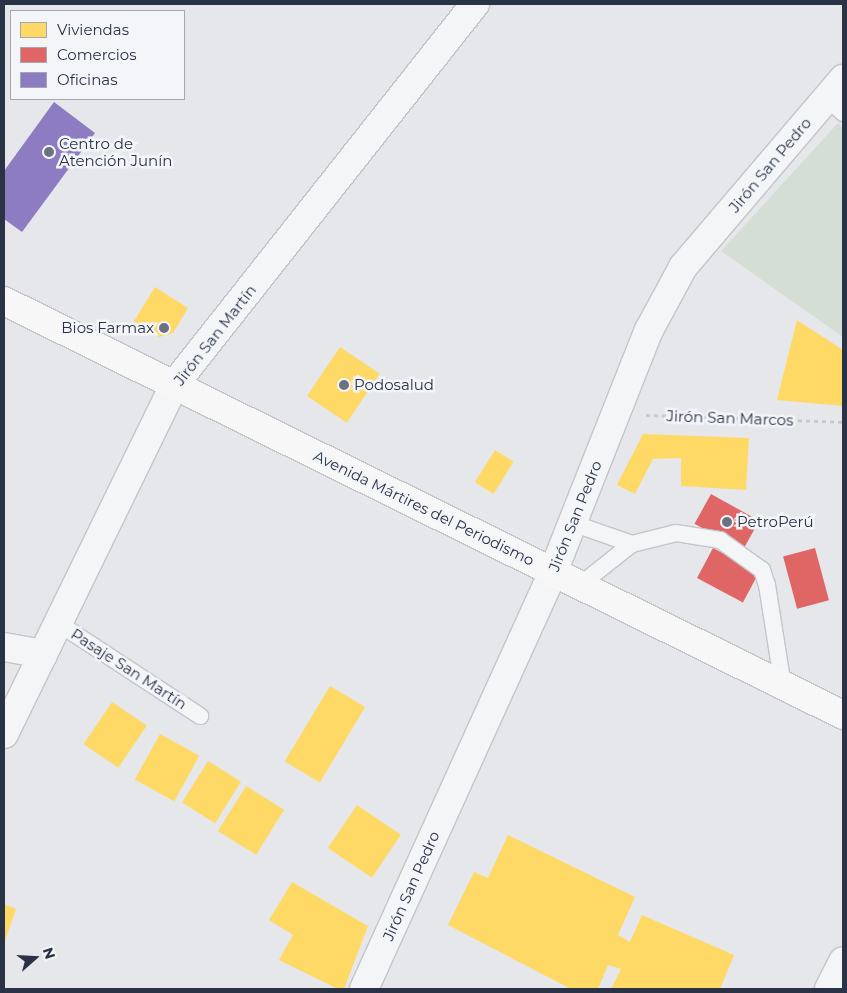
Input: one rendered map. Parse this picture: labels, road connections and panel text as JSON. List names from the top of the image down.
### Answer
{
  "streets": {
    "main road": ["Avenida Mártires del Periodismo"],
    "street": ["Jirón San Pedro", "Jirón San Martín"],
    "lane": ["Pasaje San Martín"],
    "path": ["Jirón San Marcos"]
  },
  "crossings": [
    ["Jirón San Pedro", "Jirón San Marcos"],
    ["Jirón San Pedro", "Avenida Mártires del Periodismo"],
    ["Jirón San Martín", "Avenida Mártires del Periodismo"],
    ["Jirón San Martín", "Pasaje San Martín"]
  ],
  "places": [
    "Centro de Atención Junín",
    "Bios Farmax",
    "Podosalud",
    "PetroPerú"
  ],
  "legend": ["Viviendas", "Comercios", "Oficinas"],
  "north": "right"
}
